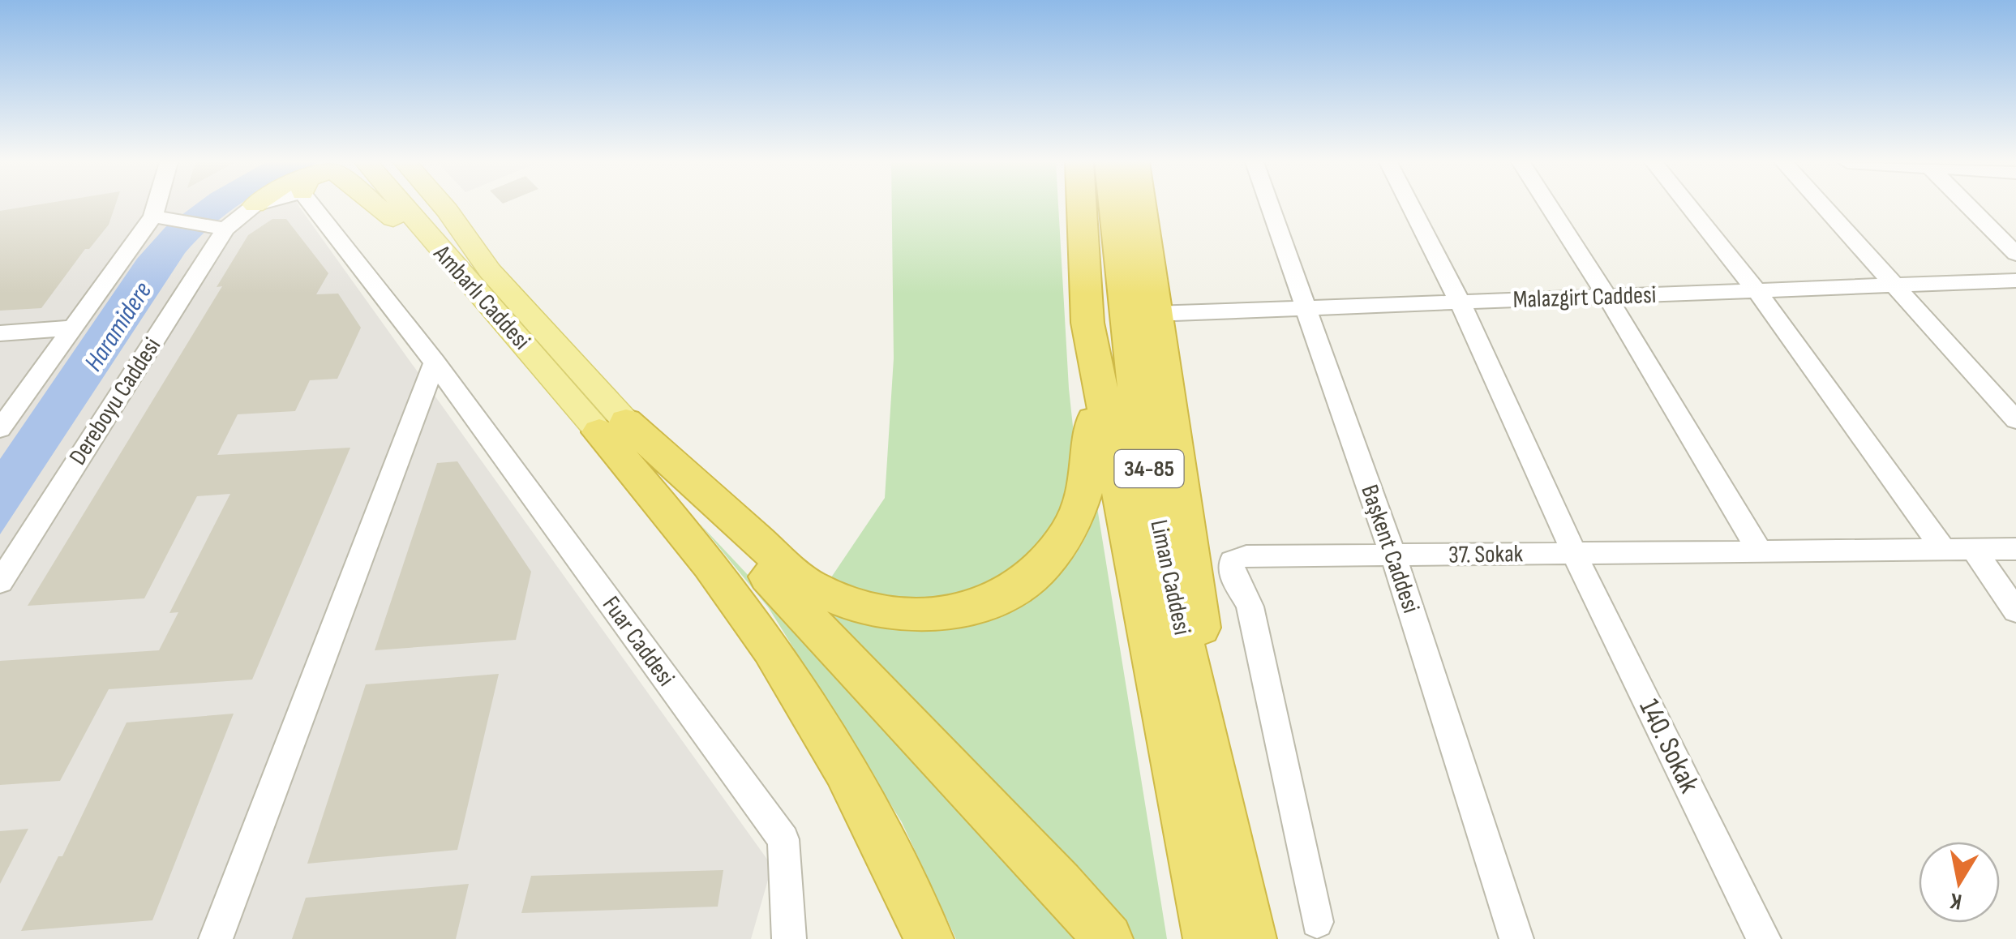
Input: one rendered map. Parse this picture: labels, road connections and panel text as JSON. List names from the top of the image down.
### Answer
{
  "streets": {
    "highway": ["34-85", "Liman Caddesi"],
    "main road": ["Ambarlı Caddesi"],
    "street": [
      "Malazgirt Caddesi",
      "Dereboyu Caddesi",
      "Başkent Caddesi",
      "37. Sokak",
      "Fuar Caddesi",
      "140. Sokak"
    ]
  },
  "crossings": [
    ["Malazgirt Caddesi", "Başkent Caddesi"],
    ["Malazgirt Caddesi", "140. Sokak"],
    ["Başkent Caddesi", "37. Sokak"],
    ["37. Sokak", "140. Sokak"]
  ],
  "water": ["Haramidere"],
  "north": "bottom"
}
